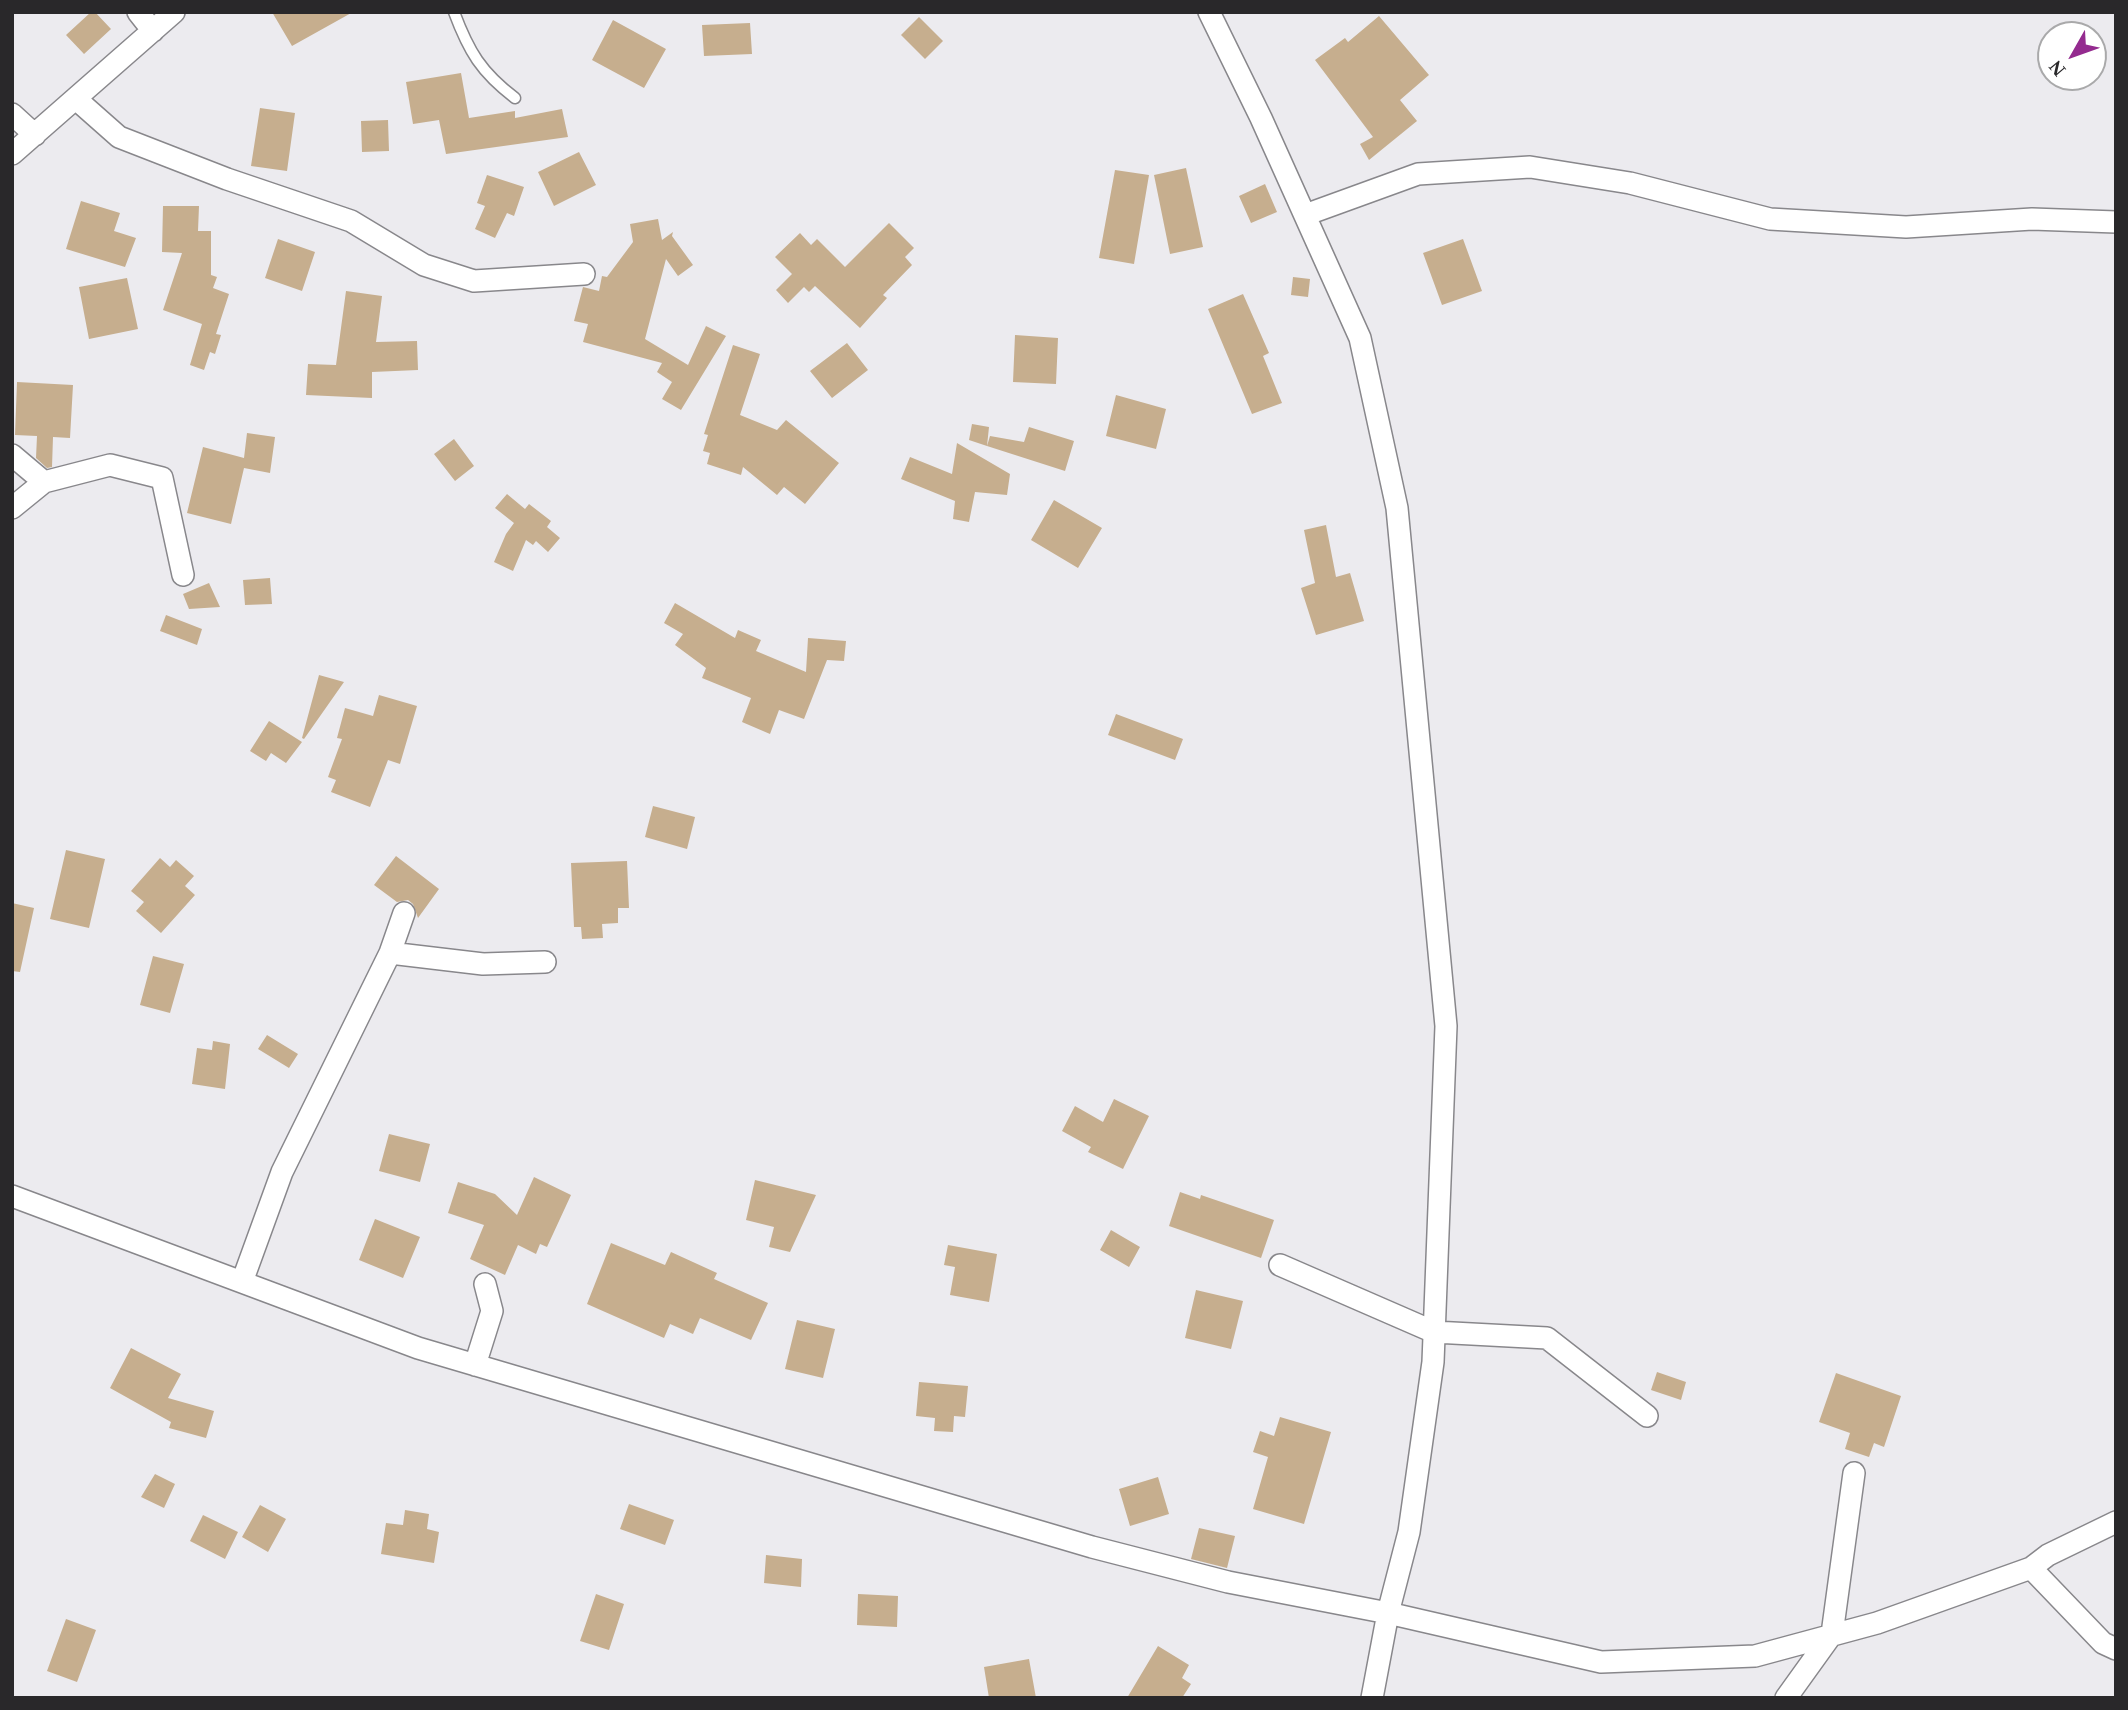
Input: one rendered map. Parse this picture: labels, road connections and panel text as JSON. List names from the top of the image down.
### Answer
{
  "north": "bottom left"
}
